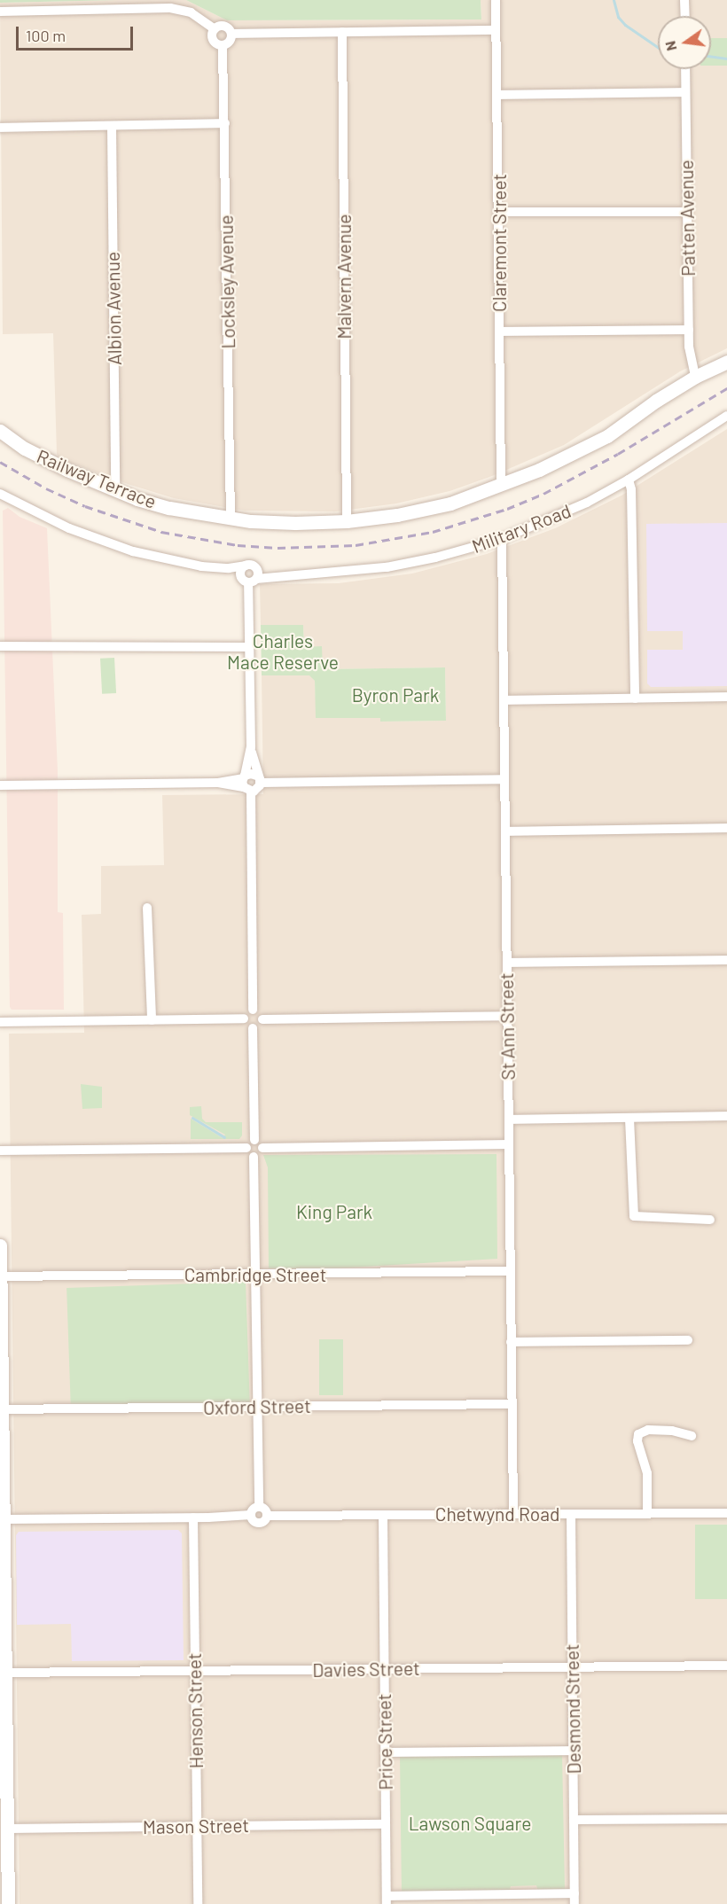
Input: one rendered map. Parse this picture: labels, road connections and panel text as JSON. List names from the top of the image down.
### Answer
{
  "streets": {
    "main road": ["Railway Terrace"],
    "street": [
      "Patten Avenue",
      "Claremont Street",
      "Malvern Avenue",
      "Locksley Avenue",
      "Albion Avenue",
      "Military Road",
      "St Ann Street",
      "Cambridge Street",
      "Oxford Street",
      "Chetwynd Road",
      "Davies Street",
      "Desmond Street",
      "Henson Street",
      "Price Street",
      "Mason Street"
    ]
  },
  "crossings": [
    ["Patten Avenue", "Railway Terrace"],
    ["Claremont Street", "Railway Terrace"],
    ["Malvern Avenue", "Railway Terrace"],
    ["Locksley Avenue", "Railway Terrace"],
    ["Albion Avenue", "Railway Terrace"],
    ["Military Road", "St Ann Street"],
    ["St Ann Street", "Cambridge Street"],
    ["St Ann Street", "Oxford Street"],
    ["St Ann Street", "Chetwynd Road"],
    ["Chetwynd Road", "Desmond Street"],
    ["Chetwynd Road", "Price Street"],
    ["Davies Street", "Desmond Street"],
    ["Davies Street", "Henson Street"],
    ["Davies Street", "Price Street"],
    ["Henson Street", "Mason Street"],
    ["Price Street", "Mason Street"]
  ],
  "parks": [
    "Charles Mace Reserve",
    "Byron Park",
    "King Park",
    "Lawson Square"
  ],
  "scale_bar": "100 m",
  "north": "left"
}
